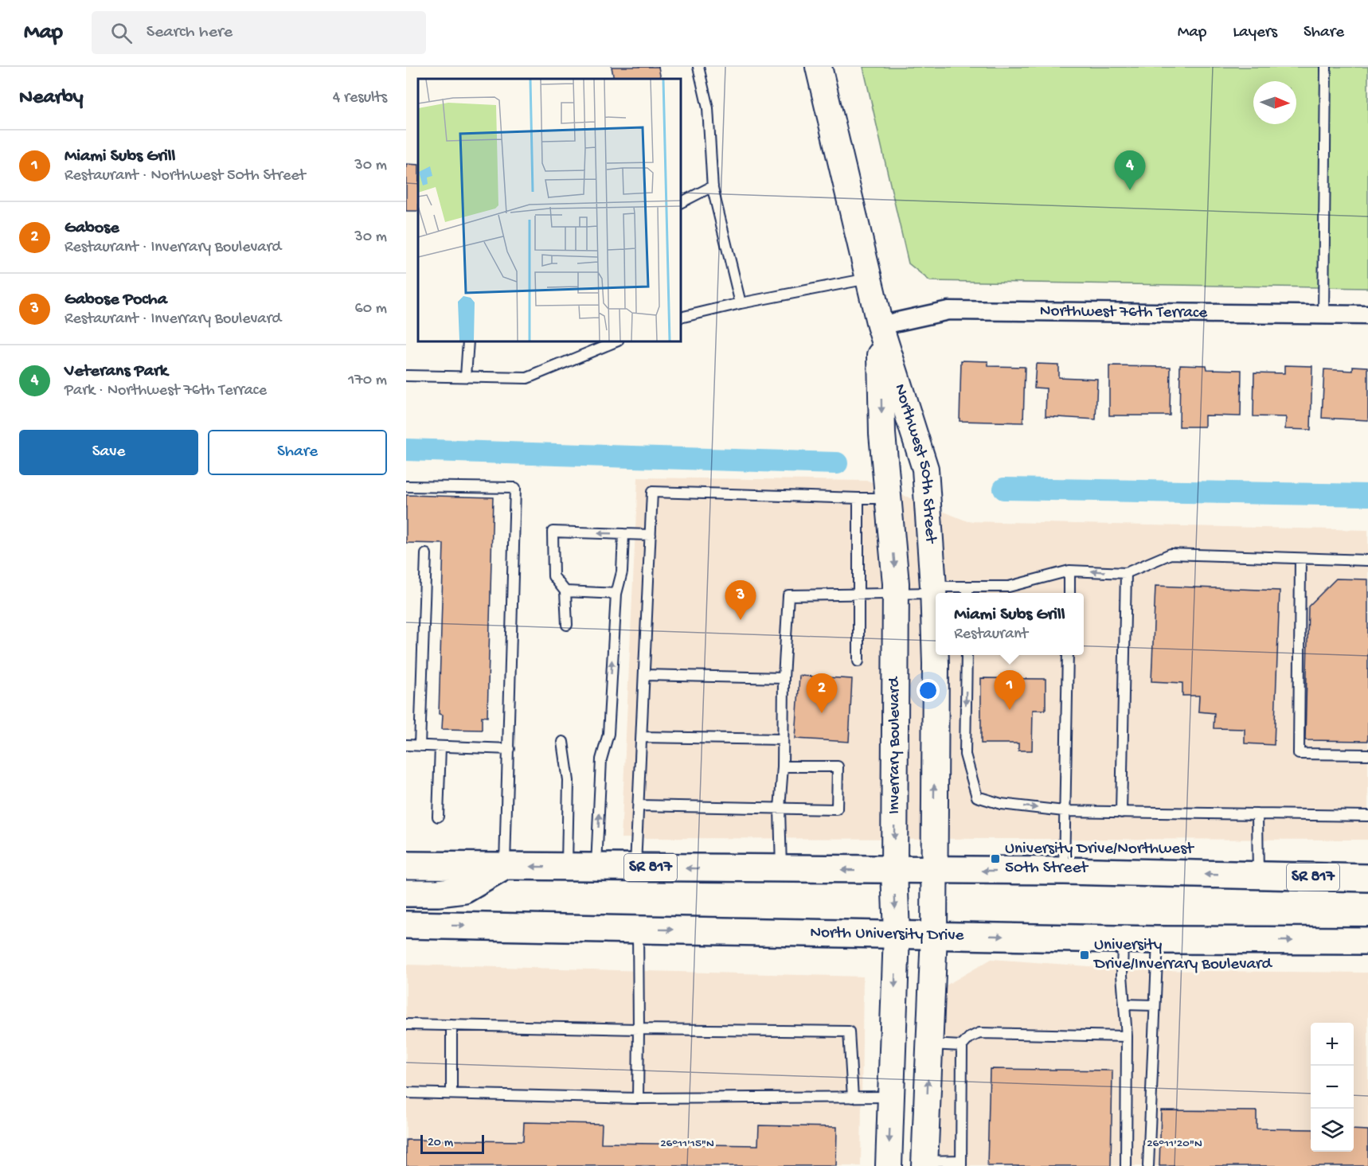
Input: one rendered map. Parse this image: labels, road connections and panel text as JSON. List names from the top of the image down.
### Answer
{
  "streets": {
    "main road": ["SR 817", "North University Drive"],
    "street": ["Northwest 76th Terrace", "Northwest 50th Street", "Inverrary Boulevard"]
  },
  "crossings": [
    ["Northwest 76th Terrace", "Northwest 50th Street"],
    ["Northwest 76th Terrace", "Inverrary Boulevard"],
    ["Northwest 50th Street", "Inverrary Boulevard"],
    ["Northwest 50th Street", "SR 817"],
    ["Inverrary Boulevard", "SR 817"],
    ["Inverrary Boulevard", "North University Drive"]
  ],
  "places": {
    "transit": ["University Drive/Northwest 50th Street", "University Drive/Inverrary Boulevard"]
  },
  "scale_bar": "20 m",
  "north": "right",
  "page": {
    "header": "Map",
    "search": "Search here",
    "nav": ["Map", "Layers", "Share"],
    "heading": ["Nearby", "4 results"],
    "list": [
      {
        "mark": "1",
        "name": "Miami Subs Grill",
        "note": "Restaurant · Northwest 50th Street",
        "value": "30 m"
      },
      {
        "mark": "2",
        "name": "Gabose",
        "note": "Restaurant · Inverrary Boulevard",
        "value": "30 m"
      },
      {
        "mark": "3",
        "name": "Gabose Pocha",
        "note": "Restaurant · Inverrary Boulevard",
        "value": "60 m"
      },
      {
        "mark": "4",
        "name": "Veterans Park",
        "note": "Park · Northwest 76th Terrace",
        "value": "170 m"
      }
    ],
    "pins": [
      "4",
      "3",
      "1",
      "2"
    ],
    "buttons": ["Save", "Share"],
    "popup": ["Miami Subs Grill", "Restaurant"],
    "map_buttons": ["+", "−"],
    "scale": "20 m"
  },
  "coordinates": ["26°11'15\"N", "26°11'20\"N"]
}
